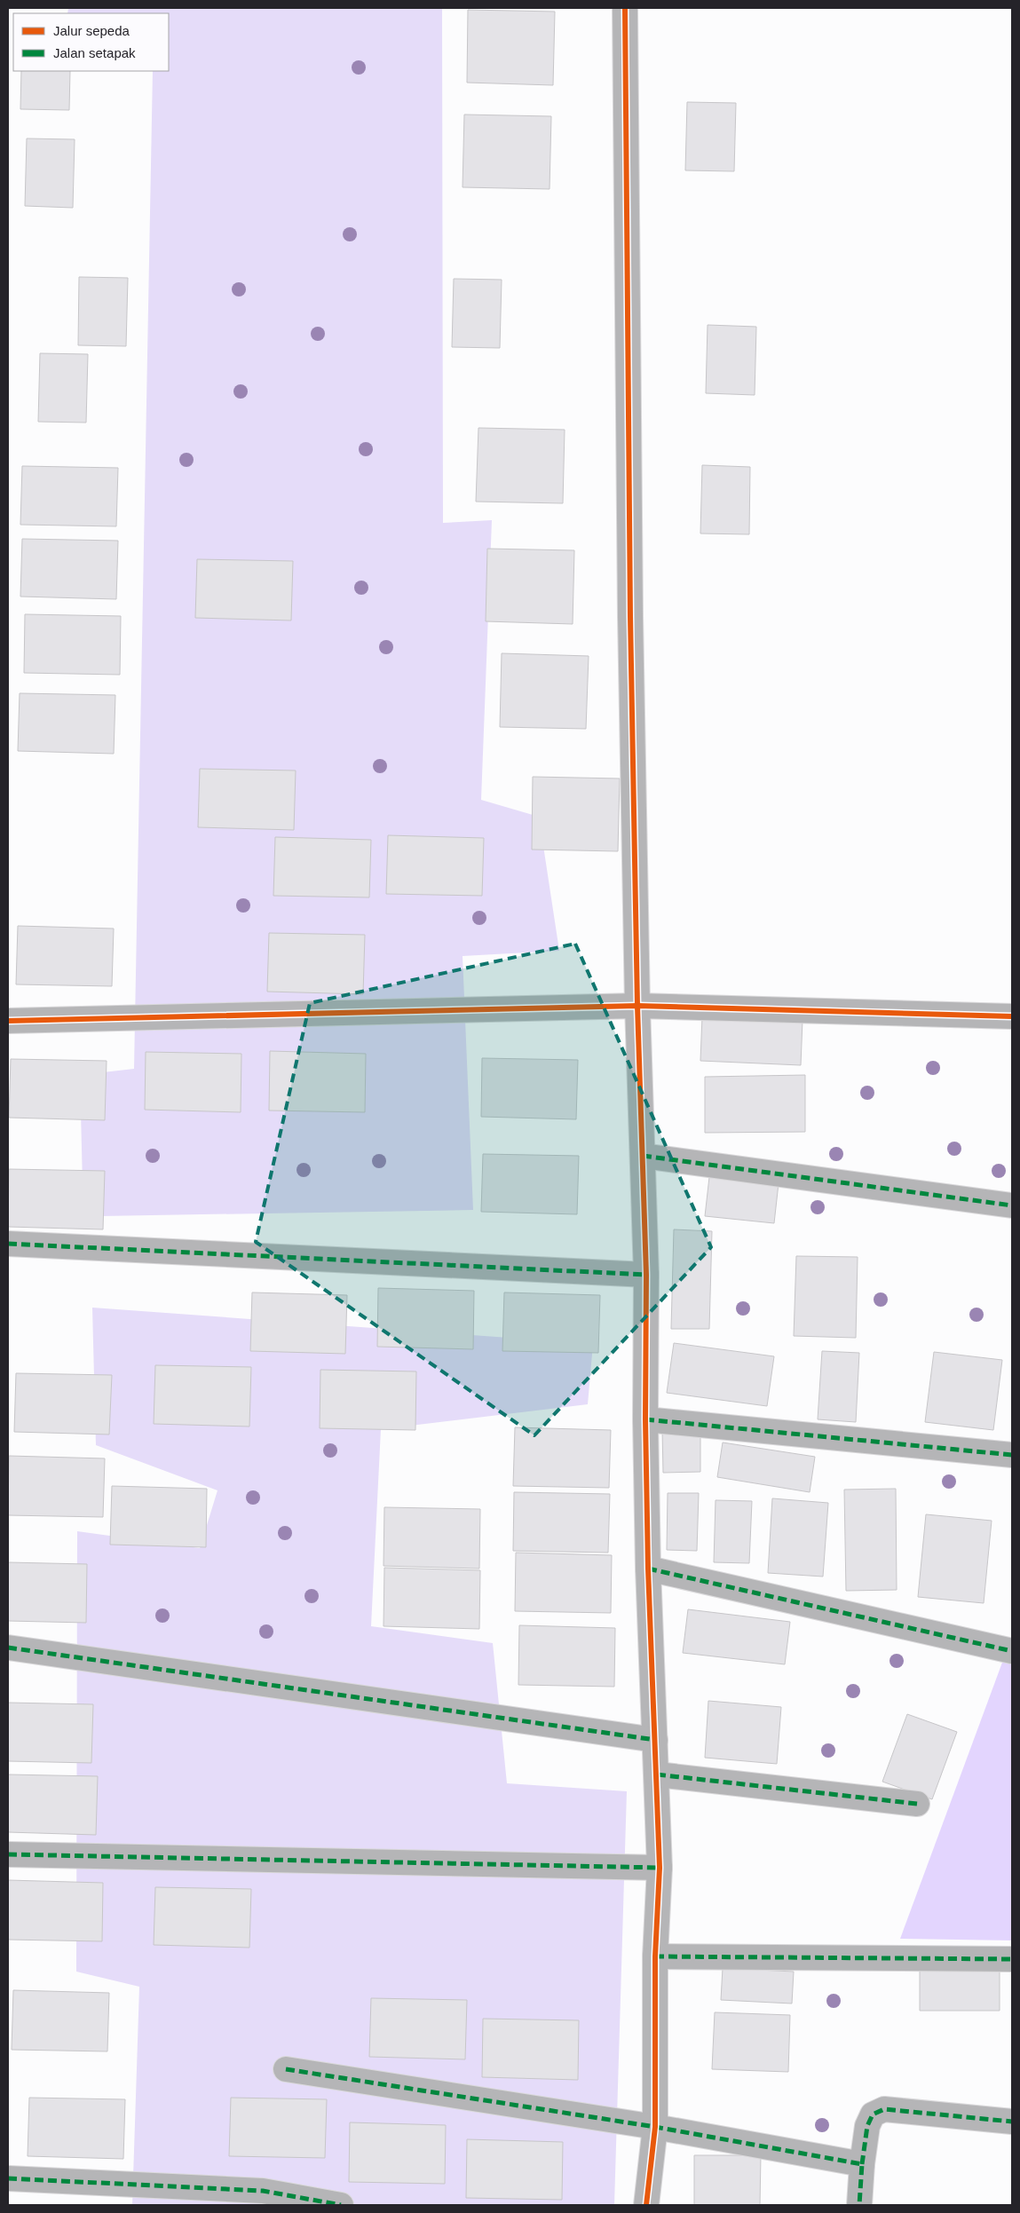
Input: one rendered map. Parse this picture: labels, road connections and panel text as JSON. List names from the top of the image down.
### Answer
{
  "legend": ["Jalur sepeda", "Jalan setapak"]
}
